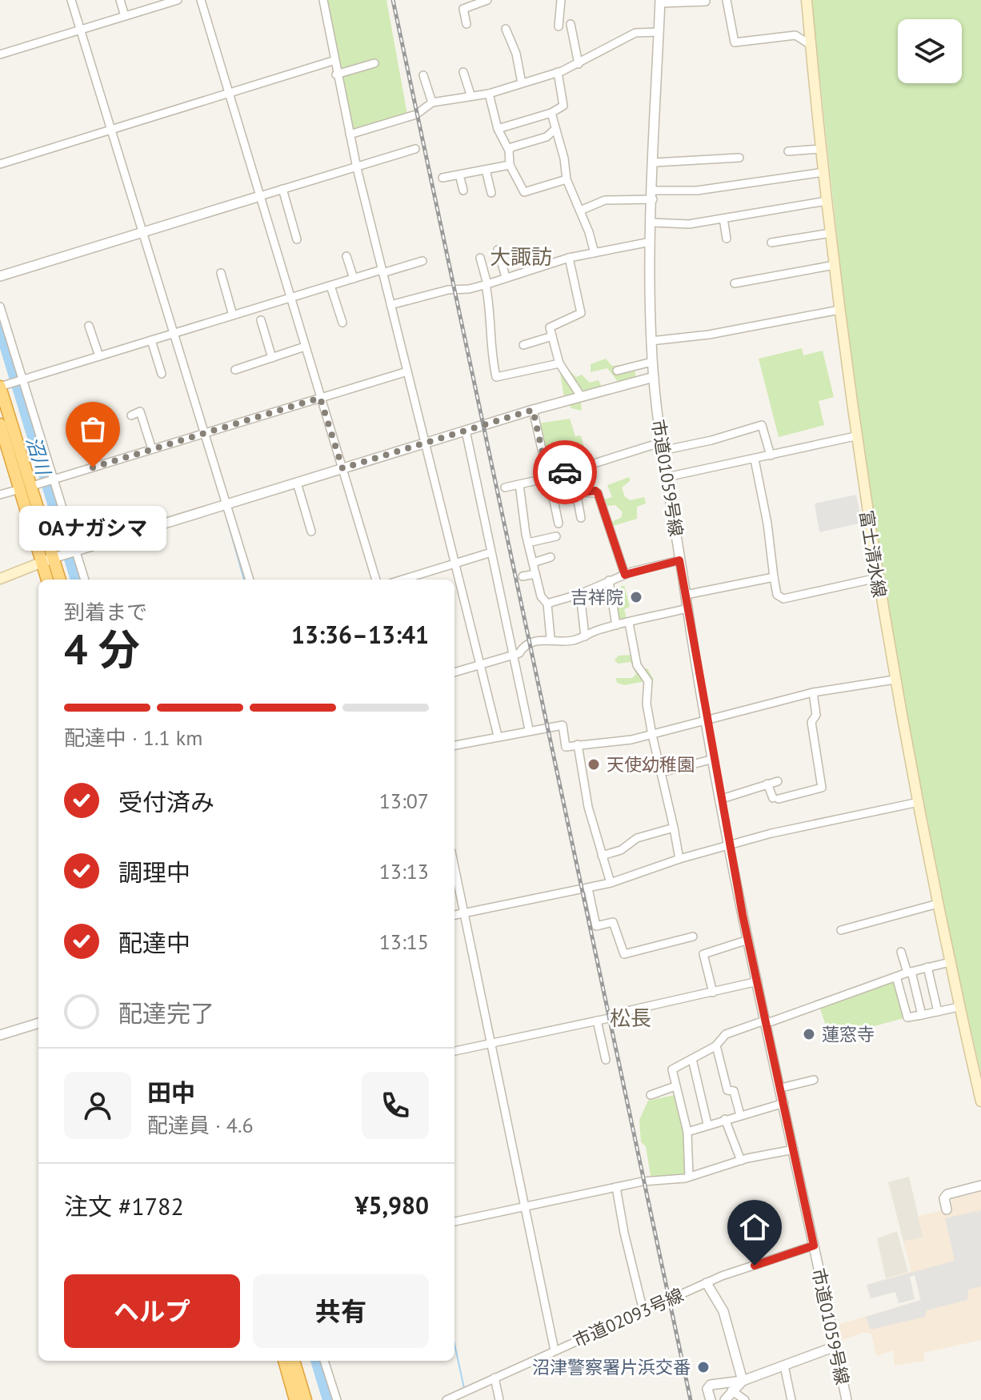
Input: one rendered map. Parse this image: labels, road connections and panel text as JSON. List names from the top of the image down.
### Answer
{
  "streets": {
    "main road": ["富士清水線"],
    "street": ["市道01059号線", "市道02093号線"]
  },
  "crossings": [
    ["市道01059号線", "市道02093号線"]
  ],
  "districts": ["大諏訪", "松長"],
  "water": ["沼川"],
  "places": [
    "OAナガシマ",
    "吉祥院",
    "天使幼稚園",
    "蓮窓寺",
    "沼津警察署片浜交番"
  ],
  "page": {
    "bubble": "OAナガシマ",
    "heading": ["4 分", "到着まで", "13:36–13:41"],
    "panel": [
      "田中",
      "配達員 · 4.6",
      "注文 #1782",
      "¥5,980"
    ],
    "bar": "配達中 · 1.1 km",
    "list": [
      ["受付済み", "13:07"],
      ["調理中", "13:13"],
      ["配達中", "13:15"],
      "配達完了"
    ],
    "buttons": ["ヘルプ", "共有"]
  }
}
